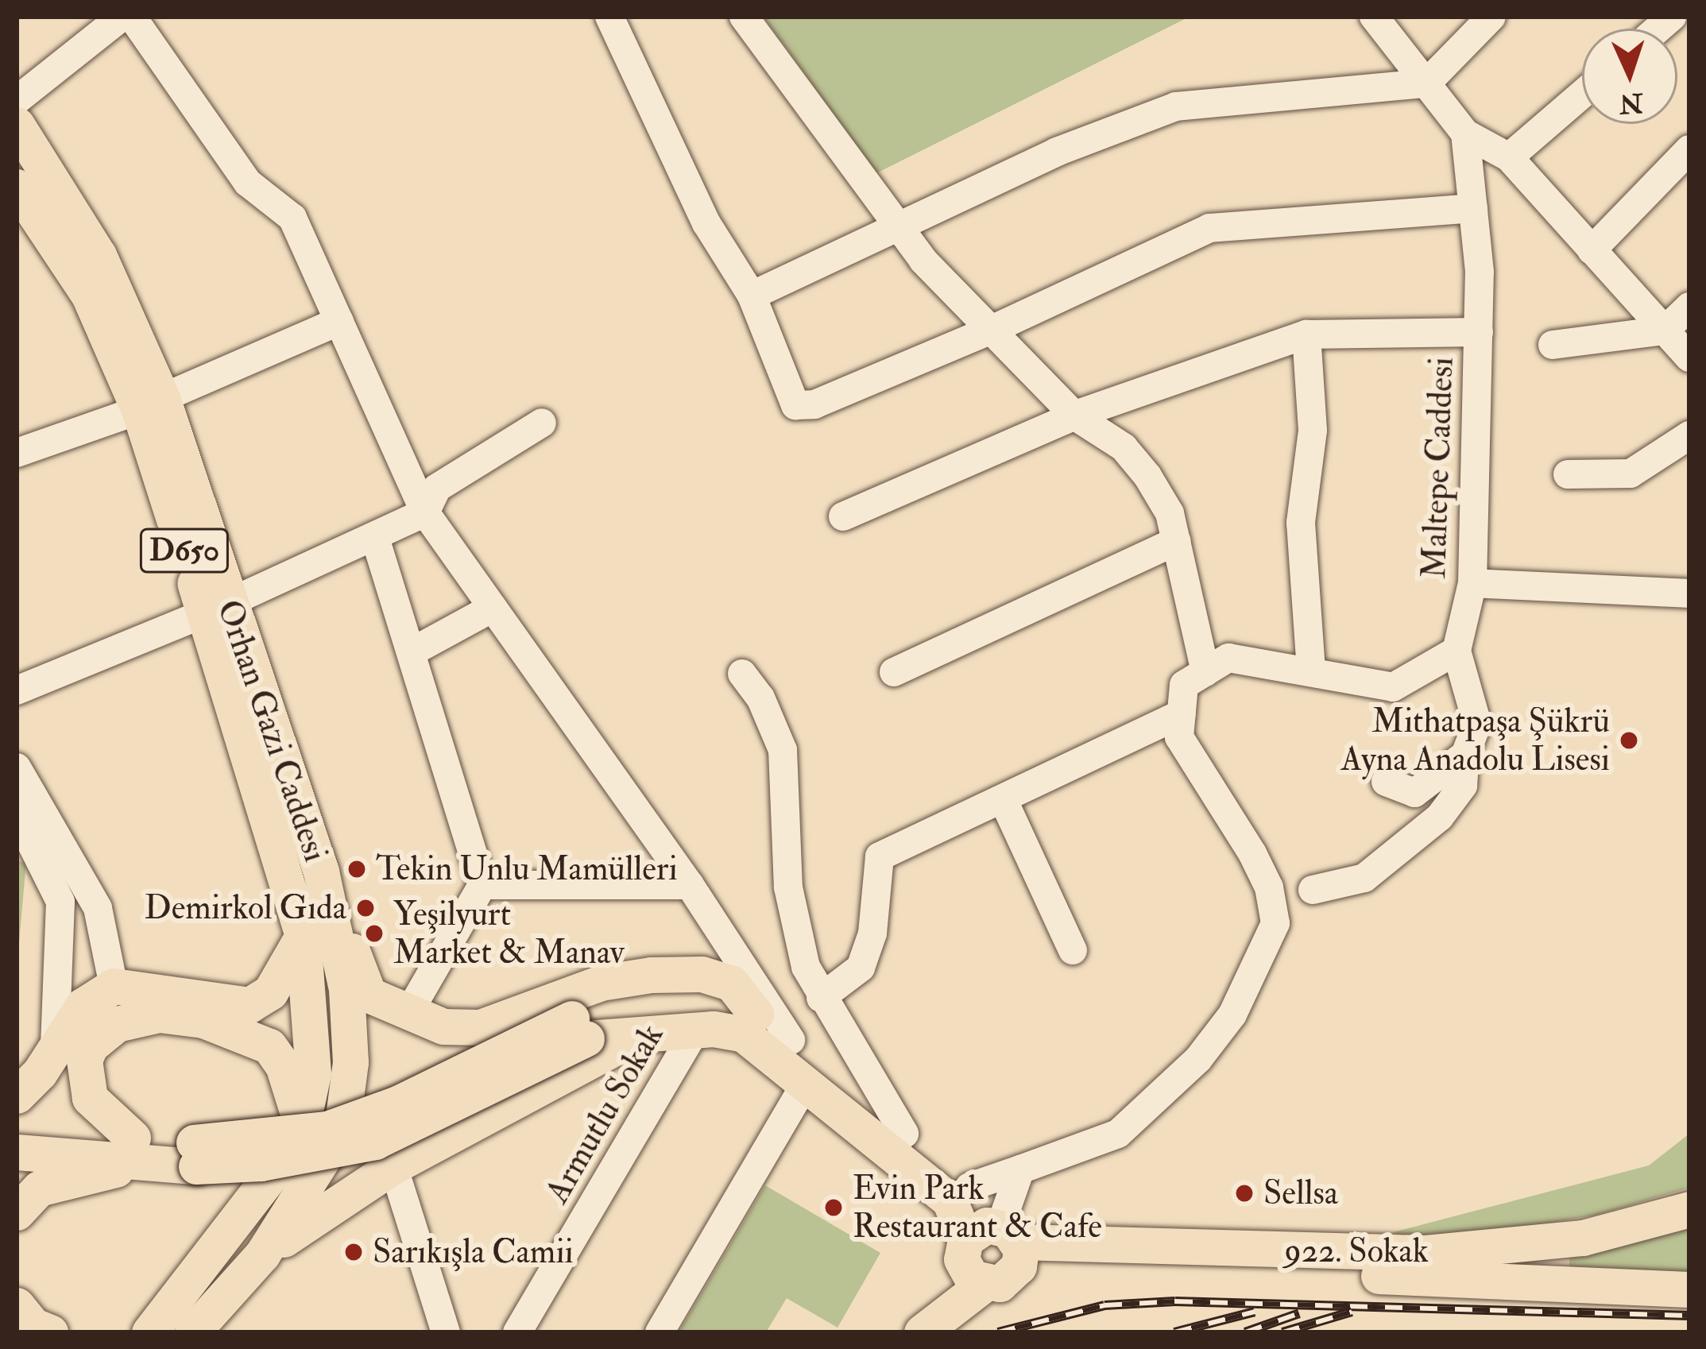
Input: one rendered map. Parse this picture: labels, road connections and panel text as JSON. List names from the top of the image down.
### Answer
{
  "streets": {
    "main road": ["D650", "Orhan Gazi Caddesi", "922. Sokak"],
    "street": ["Maltepe Caddesi", "Armutlu Sokak"]
  },
  "places": [
    "Mithatpaşa Şükrü Ayna Anadolu Lisesi",
    "Tekin Unlu Mamülleri",
    "Demirkol Gıda",
    "Yeşilyurt Market & Manav",
    "Sellsa",
    "Evin Park Restaurant & Cafe",
    "Sarıkışla Camii"
  ],
  "north": "bottom"
}
